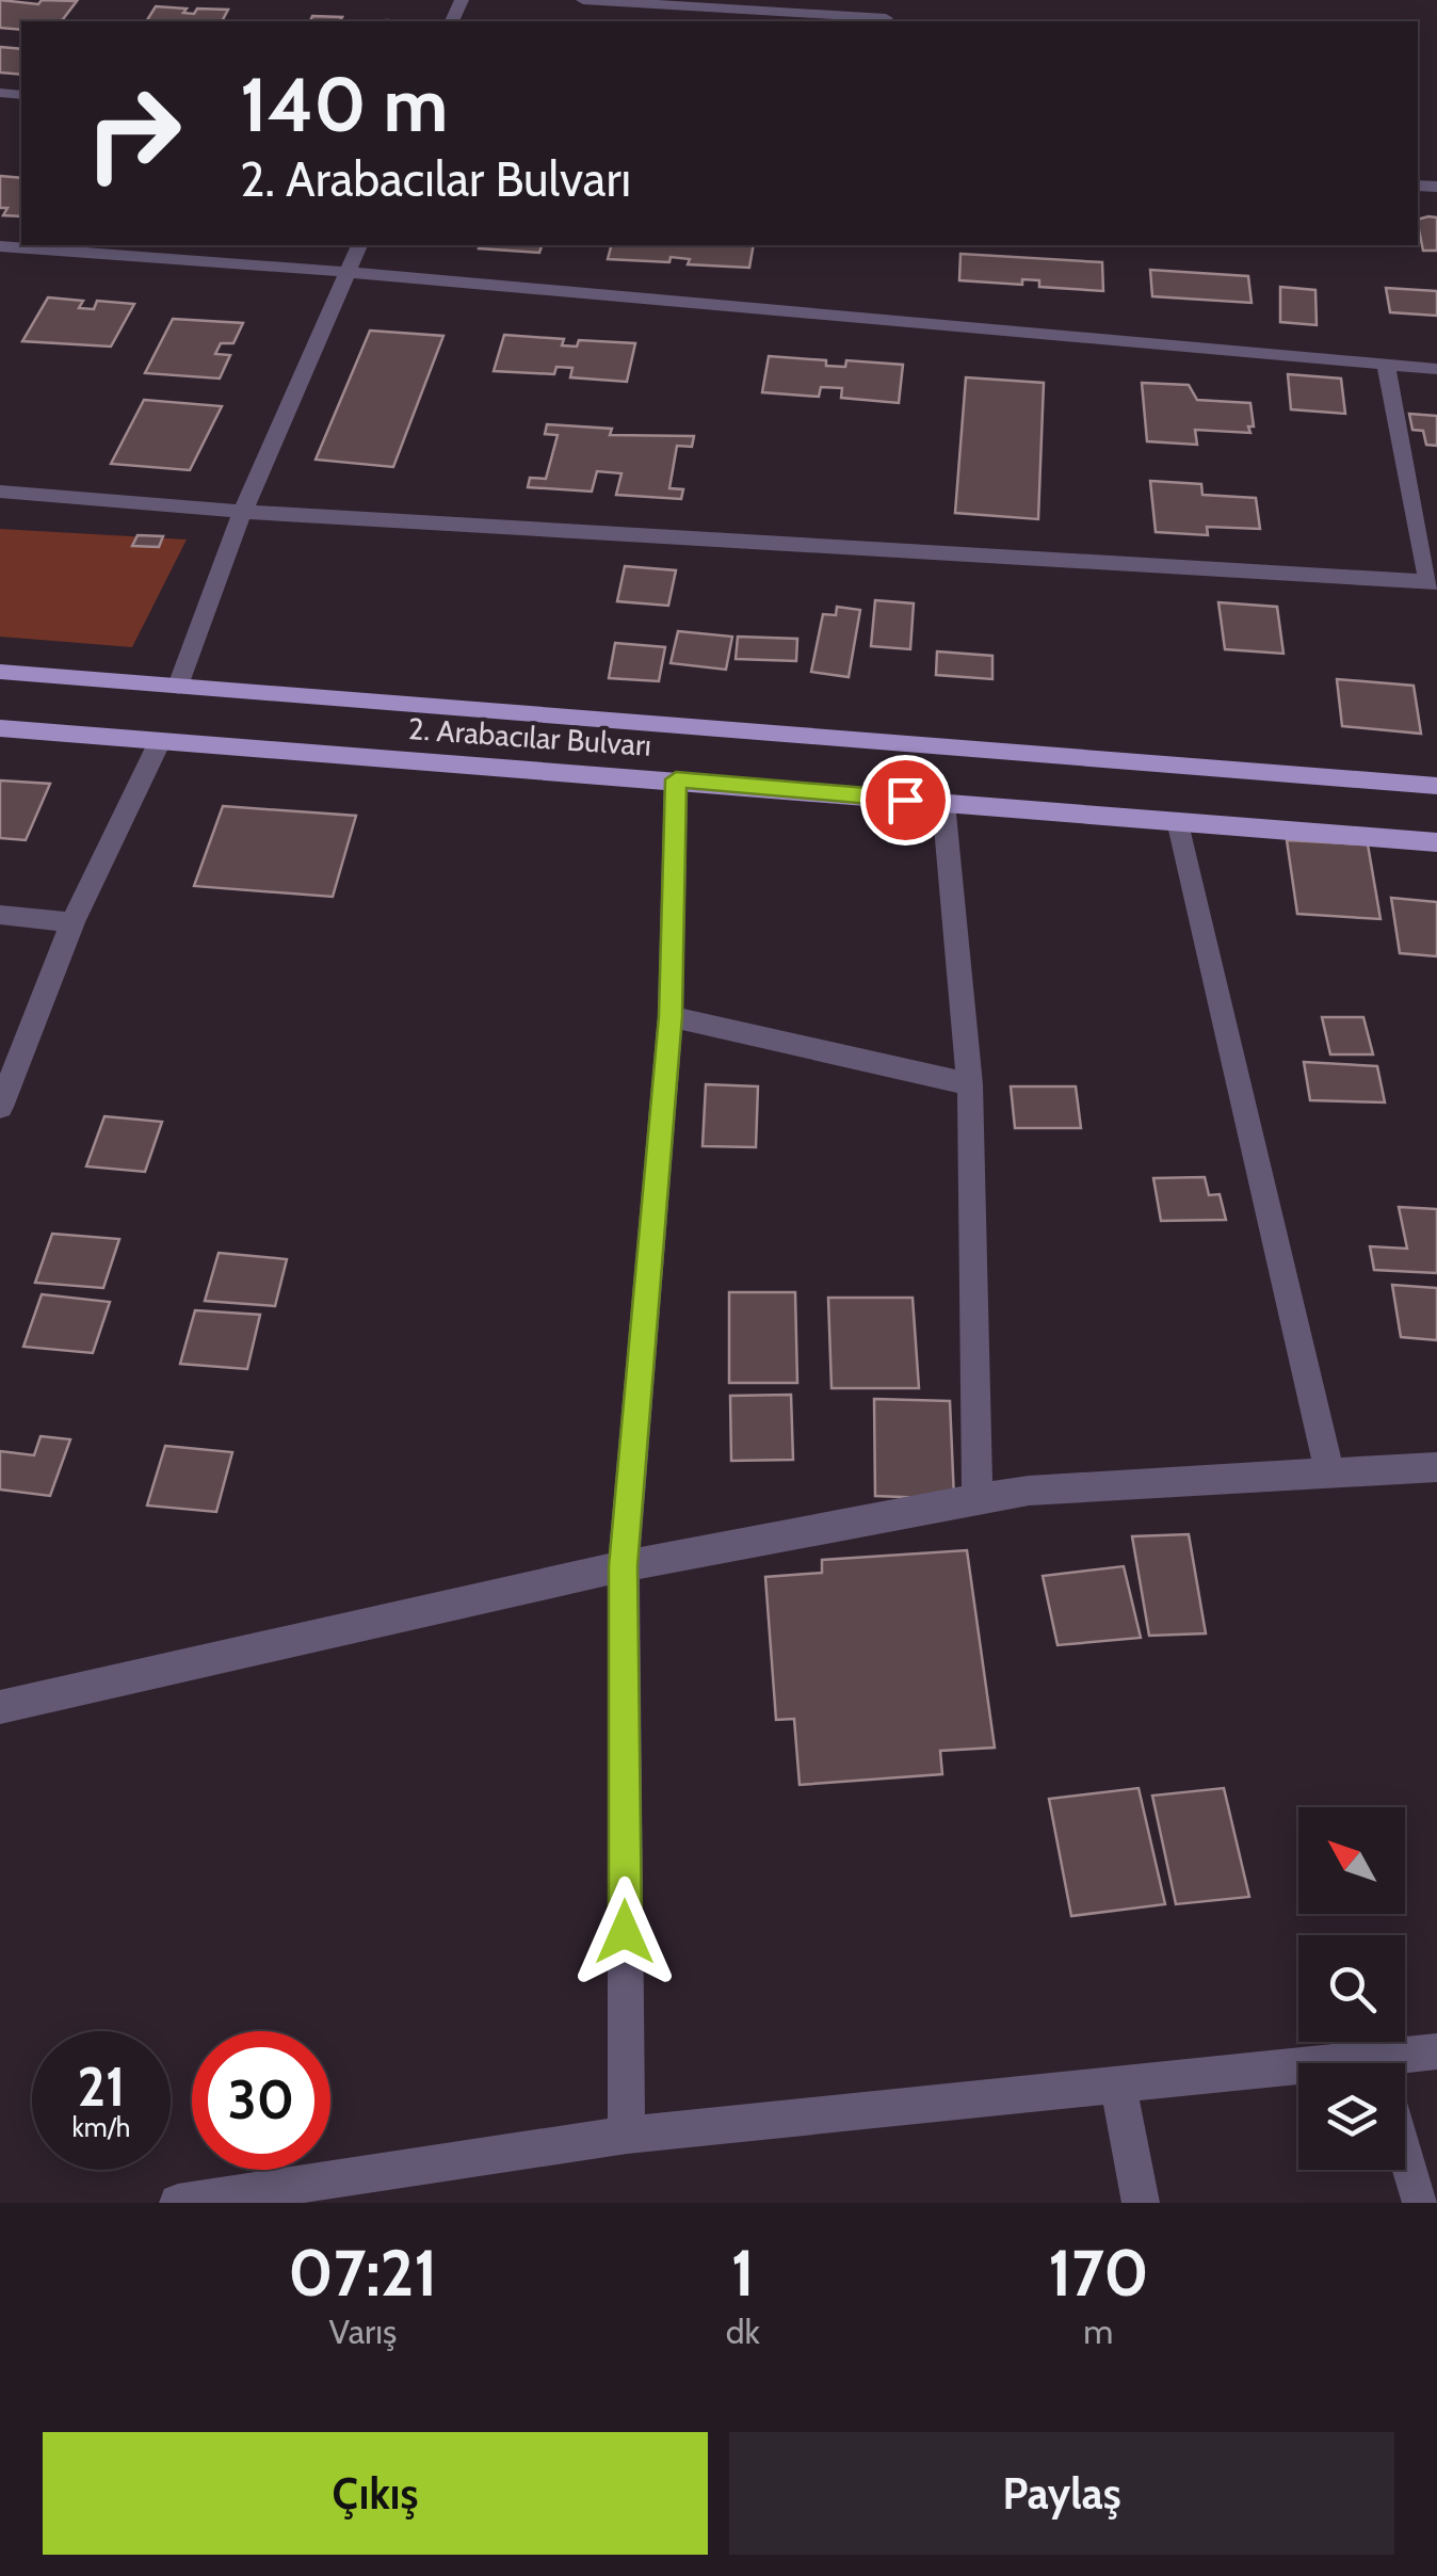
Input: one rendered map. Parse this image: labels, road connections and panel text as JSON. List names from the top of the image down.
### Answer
{
  "streets": {
    "main road": ["2. Arabacılar Bulvarı"]
  },
  "north": "top left",
  "page": {
    "turn": ["140 m", "2. Arabacılar Bulvarı"],
    "speed": "21 km/h",
    "limit": "30",
    "eta": [
      "07:21",
      "Varış",
      "1",
      "dk",
      "170",
      "m"
    ],
    "buttons": ["Çıkış", "Paylaş"]
  }
}
